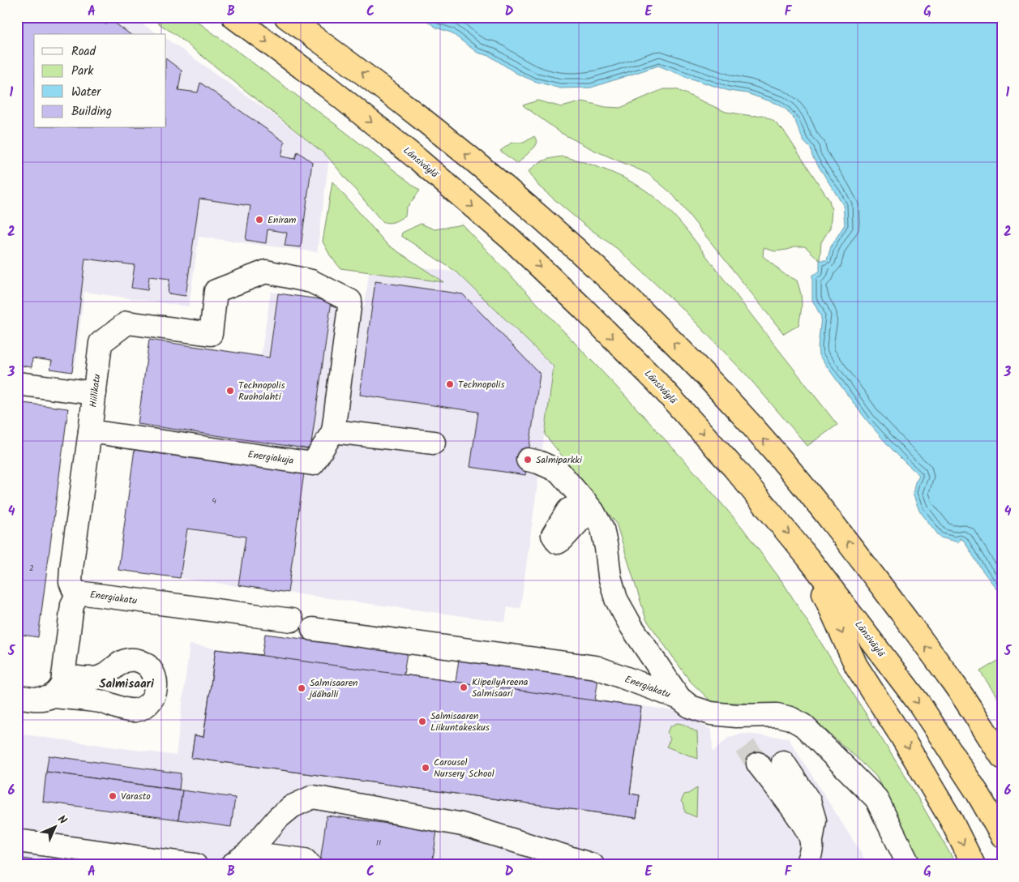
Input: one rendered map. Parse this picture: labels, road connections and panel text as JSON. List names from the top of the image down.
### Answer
{
  "streets": {
    "highway": ["Länsiväylä"],
    "street": ["Hiilikatu", "Energiakuja", "Energiakatu"]
  },
  "crossings": [
    ["Hiilikatu", "Energiakuja"],
    ["Hiilikatu", "Energiakatu"]
  ],
  "districts": ["Salmisaari"],
  "places": [
    "Eniram",
    "Technopolis",
    "Technopolis Ruoholahti",
    "Salmiparkki",
    "KiipeilyAreena Salmisaari",
    "Salmisaaren jäähalli",
    "Salmisaaren Liikuntakeskus",
    "Carousel Nursery School",
    "Varasto"
  ],
  "house_numbers": ["4", "2", "11"],
  "legend": [
    "Road",
    "Park",
    "Water",
    "Building"
  ],
  "north": "top right",
  "grid": {
    "columns": [
      "A",
      "B",
      "C",
      "D",
      "E",
      "F",
      "G"
    ],
    "rows": [
      "1",
      "2",
      "3",
      "4",
      "5",
      "6"
    ]
  }
}
